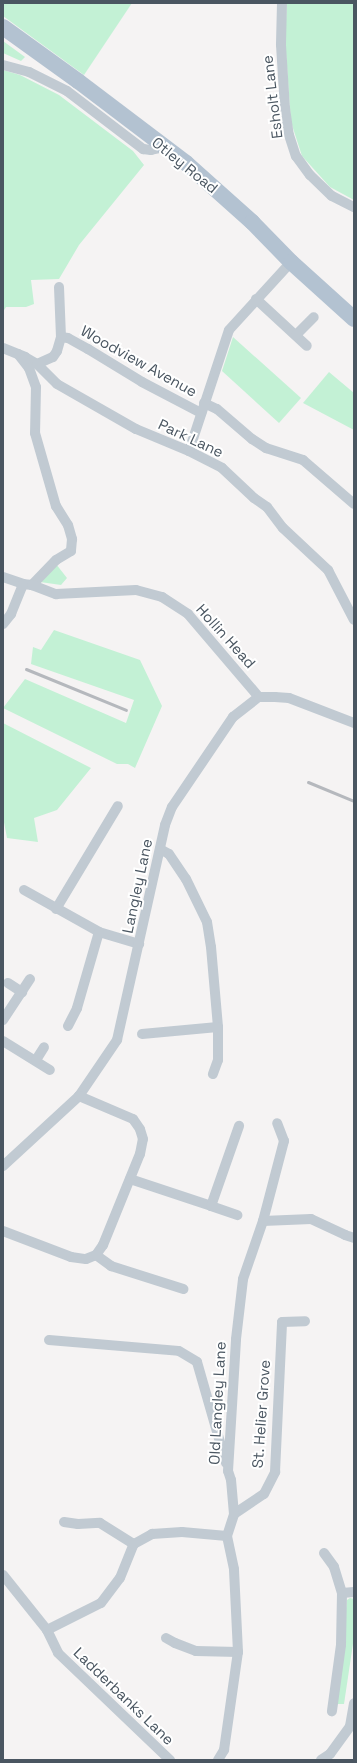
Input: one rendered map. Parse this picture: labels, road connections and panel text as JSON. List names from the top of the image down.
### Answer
{
  "streets": {
    "main road": ["Otley Road"],
    "street": [
      "Esholt Lane",
      "Woodview Avenue",
      "Park Lane",
      "Hollin Head",
      "Langley Lane",
      "Old Langley Lane",
      "St. Helier Grove",
      "Ladderbanks Lane"
    ]
  },
  "crossings": [
    ["Hollin Head", "Langley Lane"],
    ["Old Langley Lane", "St. Helier Grove"]
  ]
}
